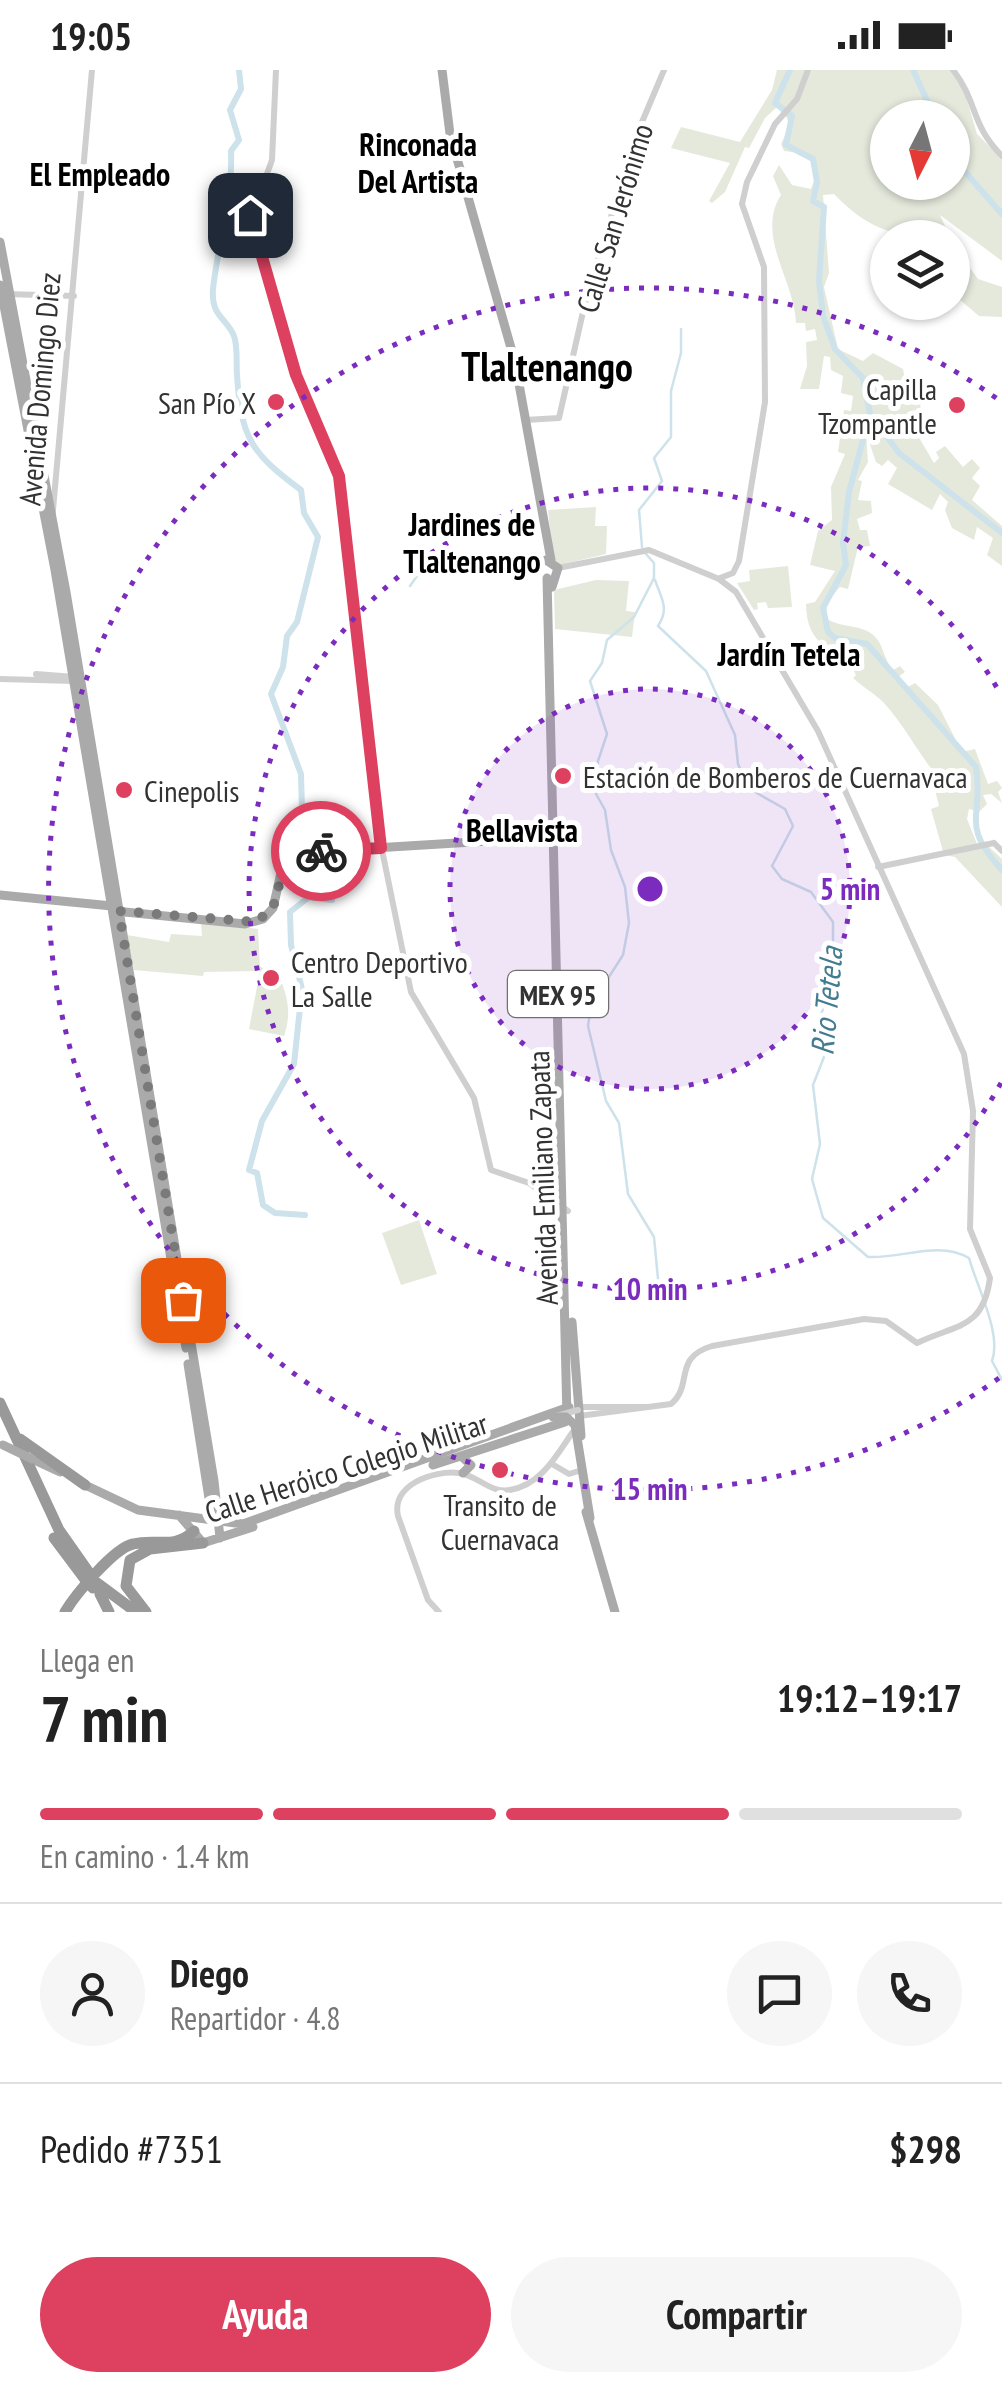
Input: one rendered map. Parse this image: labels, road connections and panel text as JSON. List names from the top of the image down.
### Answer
{
  "streets": {
    "main road": [
      "Avenida Domingo Diez",
      "MEX 95",
      "Avenida Emiliano Zapata",
      "Calle Heróico Colegio Militar"
    ],
    "street": ["Calle San Jerónimo"]
  },
  "crossings": [
    ["Calle San Jerónimo", "Avenida Emiliano Zapata"],
    ["Avenida Domingo Diez", "Calle Heróico Colegio Militar"],
    ["MEX 95", "Avenida Emiliano Zapata"],
    ["MEX 95", "Calle Heróico Colegio Militar"],
    ["Avenida Emiliano Zapata", "Calle Heróico Colegio Militar"]
  ],
  "districts": [
    "Rinconada Del Artista",
    "El Empleado",
    "Tlaltenango",
    "Jardines de Tlaltenango",
    "Jardín Tetela",
    "Bellavista"
  ],
  "water": ["Rio Tetela"],
  "places": [
    "San Pío X",
    "Capilla Tzompantle",
    "Estación de Bomberos de Cuernavaca",
    "Cinepolis",
    "Centro Deportivo La Salle",
    "Transito de Cuernavaca"
  ],
  "north": "bottom",
  "page": {
    "status": "19:05",
    "heading": ["7 min", "Llega en", "19:12–19:17"],
    "panel": [
      "Diego",
      "Repartidor · 4.8",
      "Pedido #7351",
      "$298"
    ],
    "bar": "En camino · 1.4 km",
    "buttons": ["Ayuda", "Compartir"]
  },
  "rings": ["5 min", "10 min", "15 min"]
}
